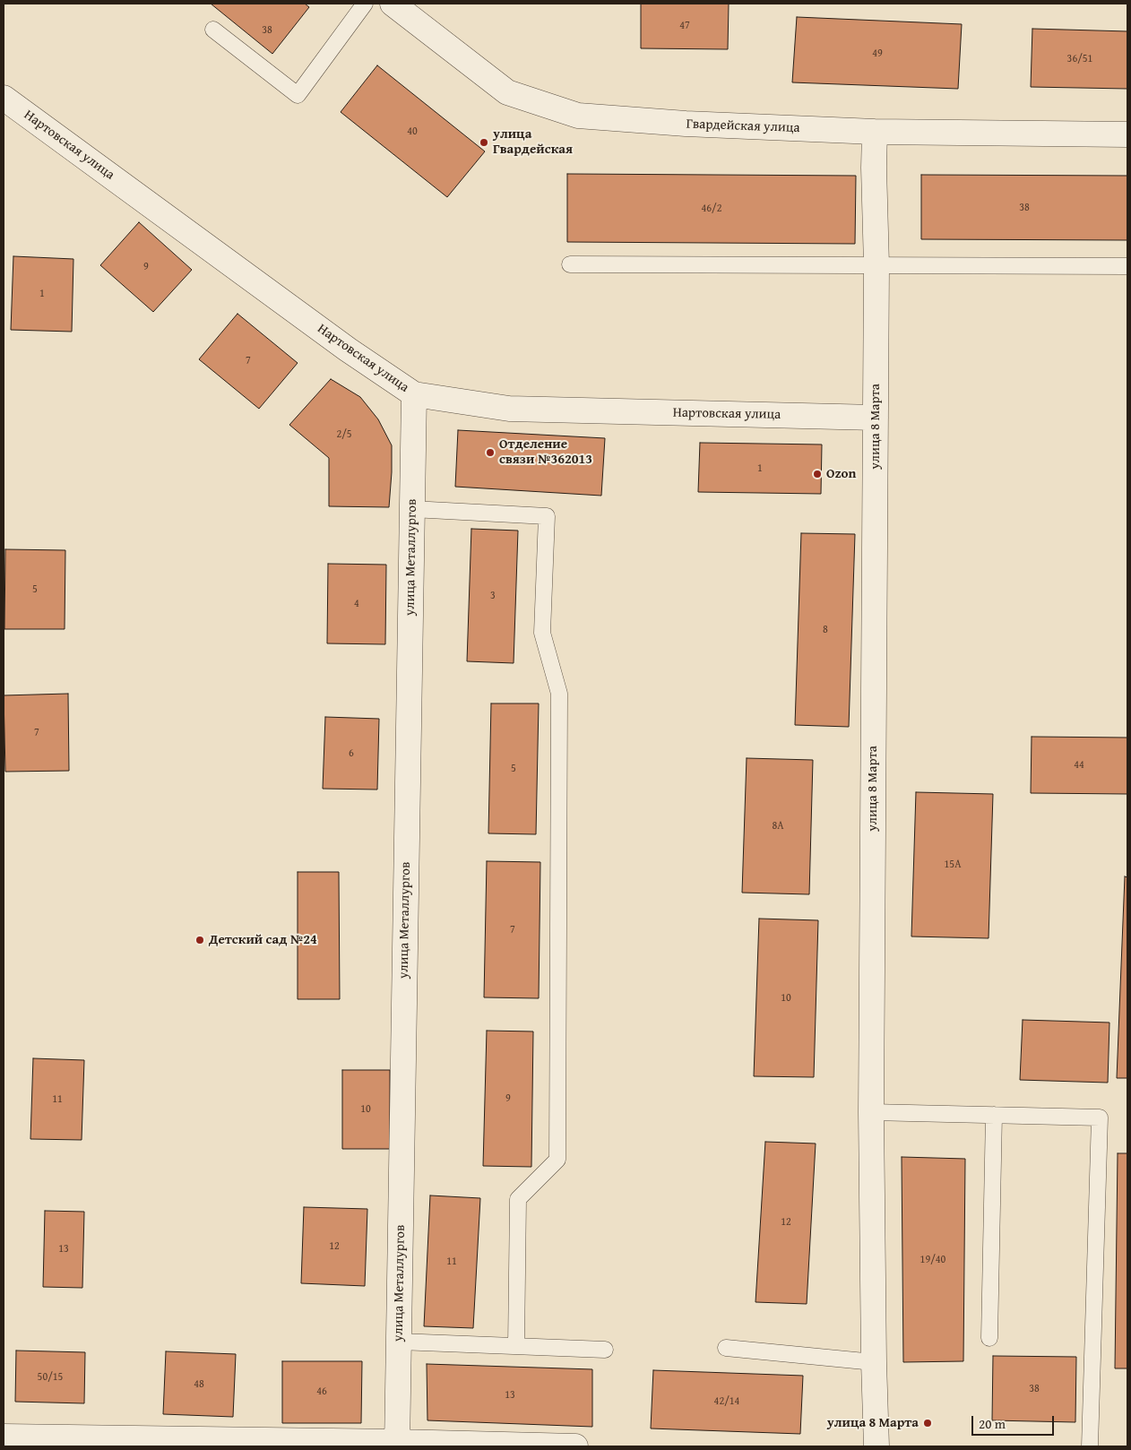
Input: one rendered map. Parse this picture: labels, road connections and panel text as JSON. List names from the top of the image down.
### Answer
{
  "streets": {
    "street": [
      "Гвардейская улица",
      "Нартовская улица",
      "улица 8 Марта",
      "улица Металлургов"
    ]
  },
  "crossings": [
    ["Гвардейская улица", "улица 8 Марта"],
    ["Нартовская улица", "улица 8 Марта"],
    ["Нартовская улица", "улица Металлургов"]
  ],
  "places": [
    "улица Гвардейская",
    "Отделение связи №362013",
    "Ozon",
    "Детский сад №24",
    "улица 8 Марта"
  ],
  "house_numbers": [
    "47",
    "38",
    "49",
    "36/51",
    "40",
    "38",
    "46/2",
    "9",
    "1",
    "7",
    "2/5",
    "1",
    "5",
    "3",
    "4",
    "8",
    "7",
    "6",
    "44",
    "5",
    "8А",
    "15А",
    "7",
    "10",
    "9",
    "11",
    "10",
    "12",
    "12",
    "13",
    "19/40",
    "11",
    "50/15",
    "48",
    "38",
    "46",
    "13",
    "42/14"
  ],
  "scale_bar": "20 m"
}
